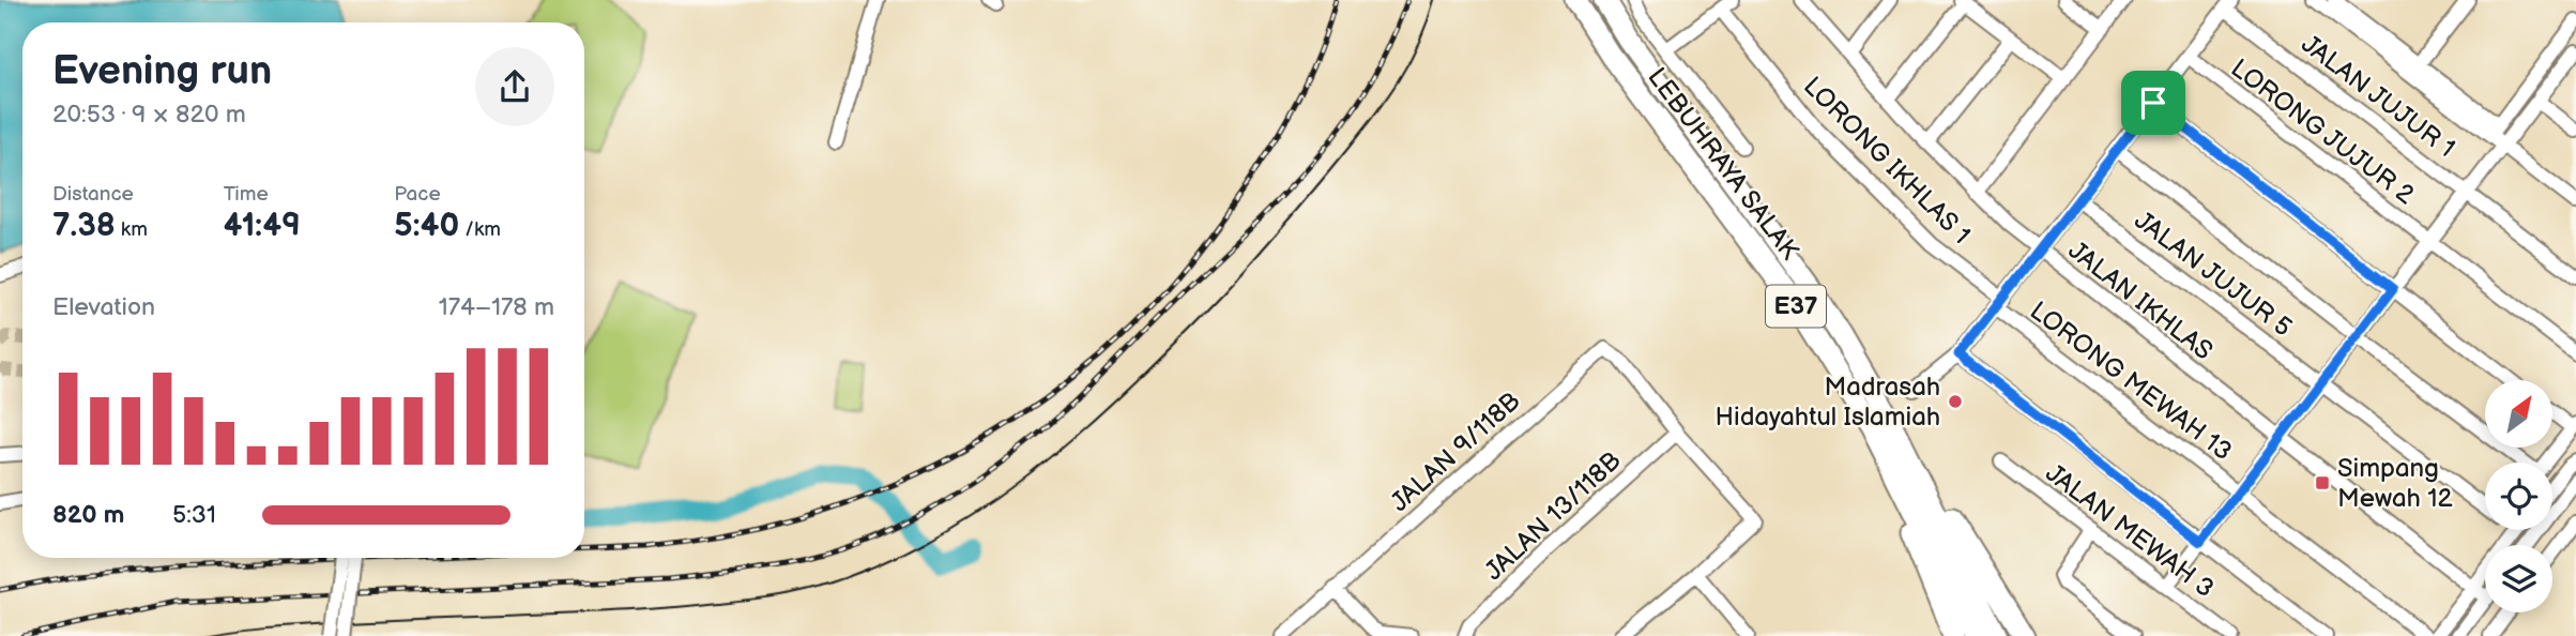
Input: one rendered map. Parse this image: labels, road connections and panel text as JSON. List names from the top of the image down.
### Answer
{
  "streets": {
    "highway": ["LEBUHRAYA SALAK", "E37"],
    "street": [
      "JALAN JUJUR 1",
      "LORONG JUJUR 2",
      "LORONG IKHLAS 1",
      "JALAN JUJUR 5",
      "JALAN IKHLAS",
      "LORONG MEWAH 13",
      "JALAN 9/118B",
      "JALAN 13/118B",
      "JALAN MEWAH 3"
    ]
  },
  "crossings": [
    ["JALAN JUJUR 1", "LORONG JUJUR 2"],
    ["JALAN JUJUR 1", "JALAN JUJUR 5"],
    ["JALAN JUJUR 1", "JALAN IKHLAS"],
    ["JALAN JUJUR 1", "LORONG MEWAH 13"],
    ["JALAN JUJUR 1", "JALAN MEWAH 3"],
    ["LORONG IKHLAS 1", "LORONG MEWAH 13"],
    ["JALAN 9/118B", "JALAN 13/118B"]
  ],
  "places": {
    "other": ["Madrasah Hidayahtul Islamiah"],
    "transit": ["Simpang Mewah 12"]
  },
  "north": "top right",
  "page": {
    "heading": ["Evening run", "20:53 · 9 × 820 m"],
    "stats": [
      ["Distance", "7.38 km"],
      ["Time", "41:49"],
      ["Pace", "5:40 /km"]
    ],
    "chart": ["Elevation", "174–178 m"],
    "list": [
      {
        "name": "820 m",
        "note": "5:31"
      }
    ]
  }
}
